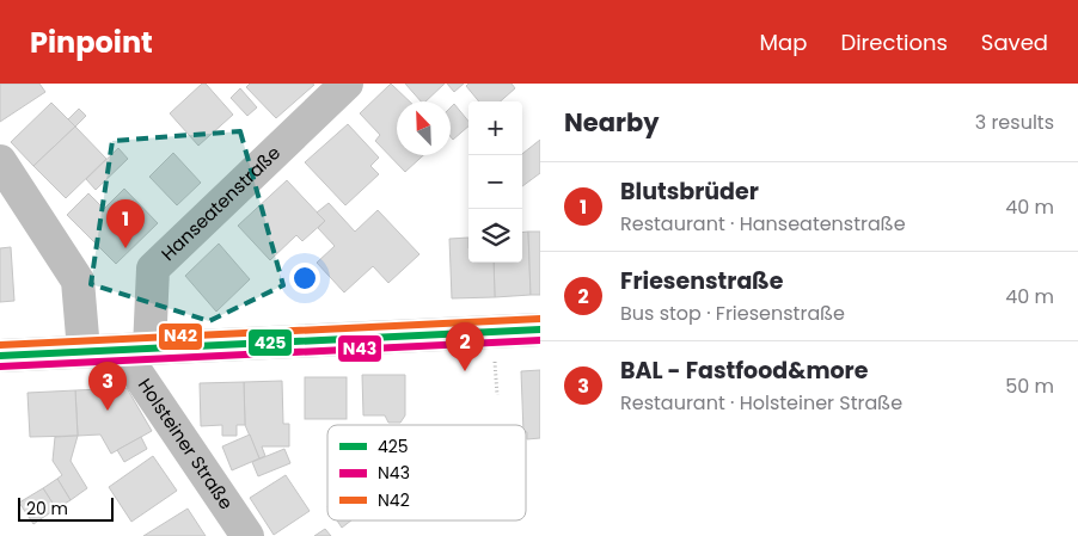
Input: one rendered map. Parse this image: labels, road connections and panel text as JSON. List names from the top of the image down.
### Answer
{
  "streets": {
    "street": ["Hanseatenstraße", "Holsteiner Straße"]
  },
  "crossings": [
    ["Hanseatenstraße", "Holsteiner Straße"]
  ],
  "lines": ["transit line N42", "transit line 425", "transit line N43"],
  "legend": ["425", "N43", "N42"],
  "scale_bar": "20 m",
  "north": "top left",
  "page": {
    "header": "Pinpoint",
    "nav": ["Map", "Directions", "Saved"],
    "heading": ["Nearby", "3 results"],
    "map_buttons": ["+", "−"],
    "list": [
      {
        "mark": "1",
        "name": "Blutsbrüder",
        "note": "Restaurant · Hanseatenstraße",
        "value": "40 m"
      },
      {
        "mark": "2",
        "name": "Friesenstraße",
        "note": "Bus stop · Friesenstraße",
        "value": "40 m"
      },
      {
        "mark": "3",
        "name": "BAL - Fastfood&more",
        "note": "Restaurant · Holsteiner Straße",
        "value": "50 m"
      }
    ],
    "pins": ["1", "2", "3"],
    "scale": "20 m"
  }
}
